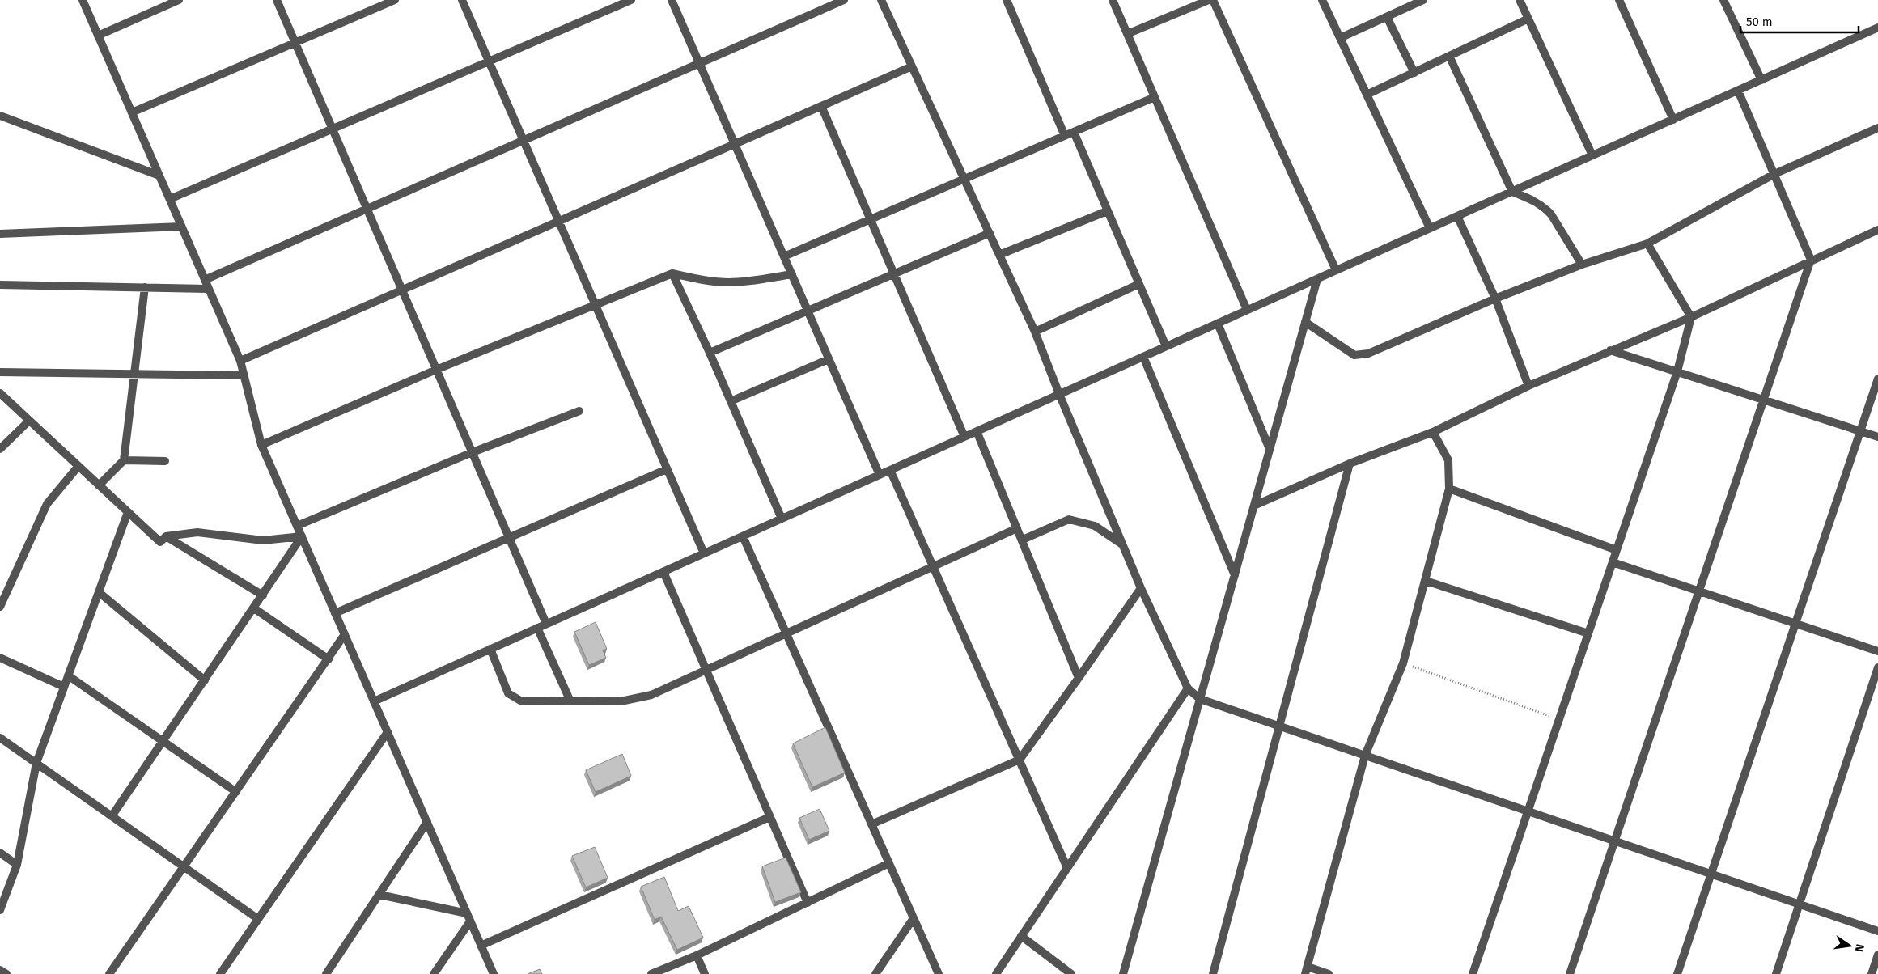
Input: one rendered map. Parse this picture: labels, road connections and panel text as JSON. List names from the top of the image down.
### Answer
{
  "scale_bar": "50 m",
  "north": "right"
}
